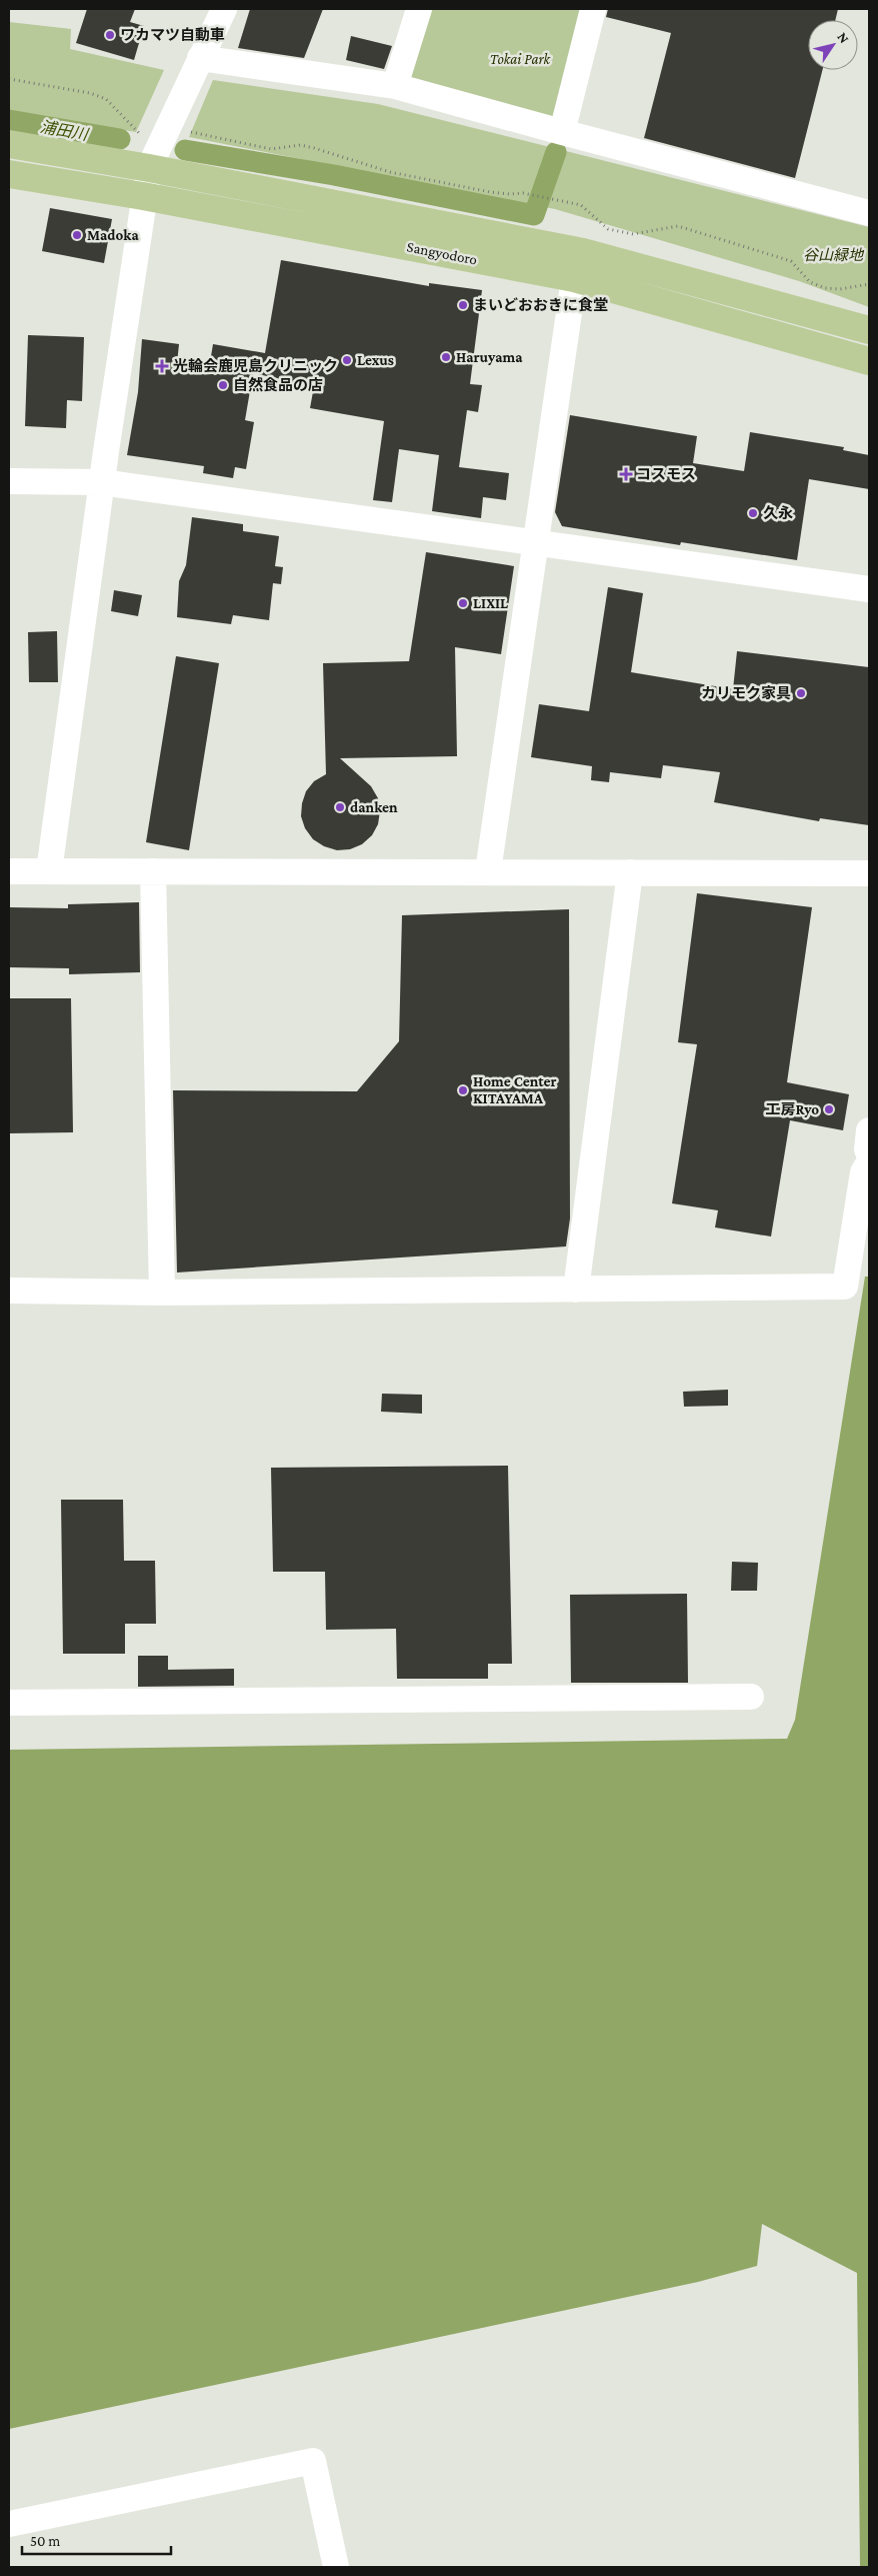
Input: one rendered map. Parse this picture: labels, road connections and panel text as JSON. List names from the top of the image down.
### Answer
{
  "streets": {
    "main road": ["Sangyodoro"]
  },
  "water": ["浦田川"],
  "parks": ["Tokai Park", "谷山緑地"],
  "places": {
    "other": [
      "ワカマツ自動車",
      "Madoka",
      "まいどおおきに食堂",
      "Haruyama",
      "Lexus",
      "自然食品の店",
      "久永",
      "LIXIL",
      "カリモク家具",
      "danken",
      "Home Center KITAYAMA",
      "工房Ryo"
    ],
    "health": ["光輪会鹿児島クリニック", "コスモス"]
  },
  "scale_bar": "50 m",
  "north": "top right"
}
